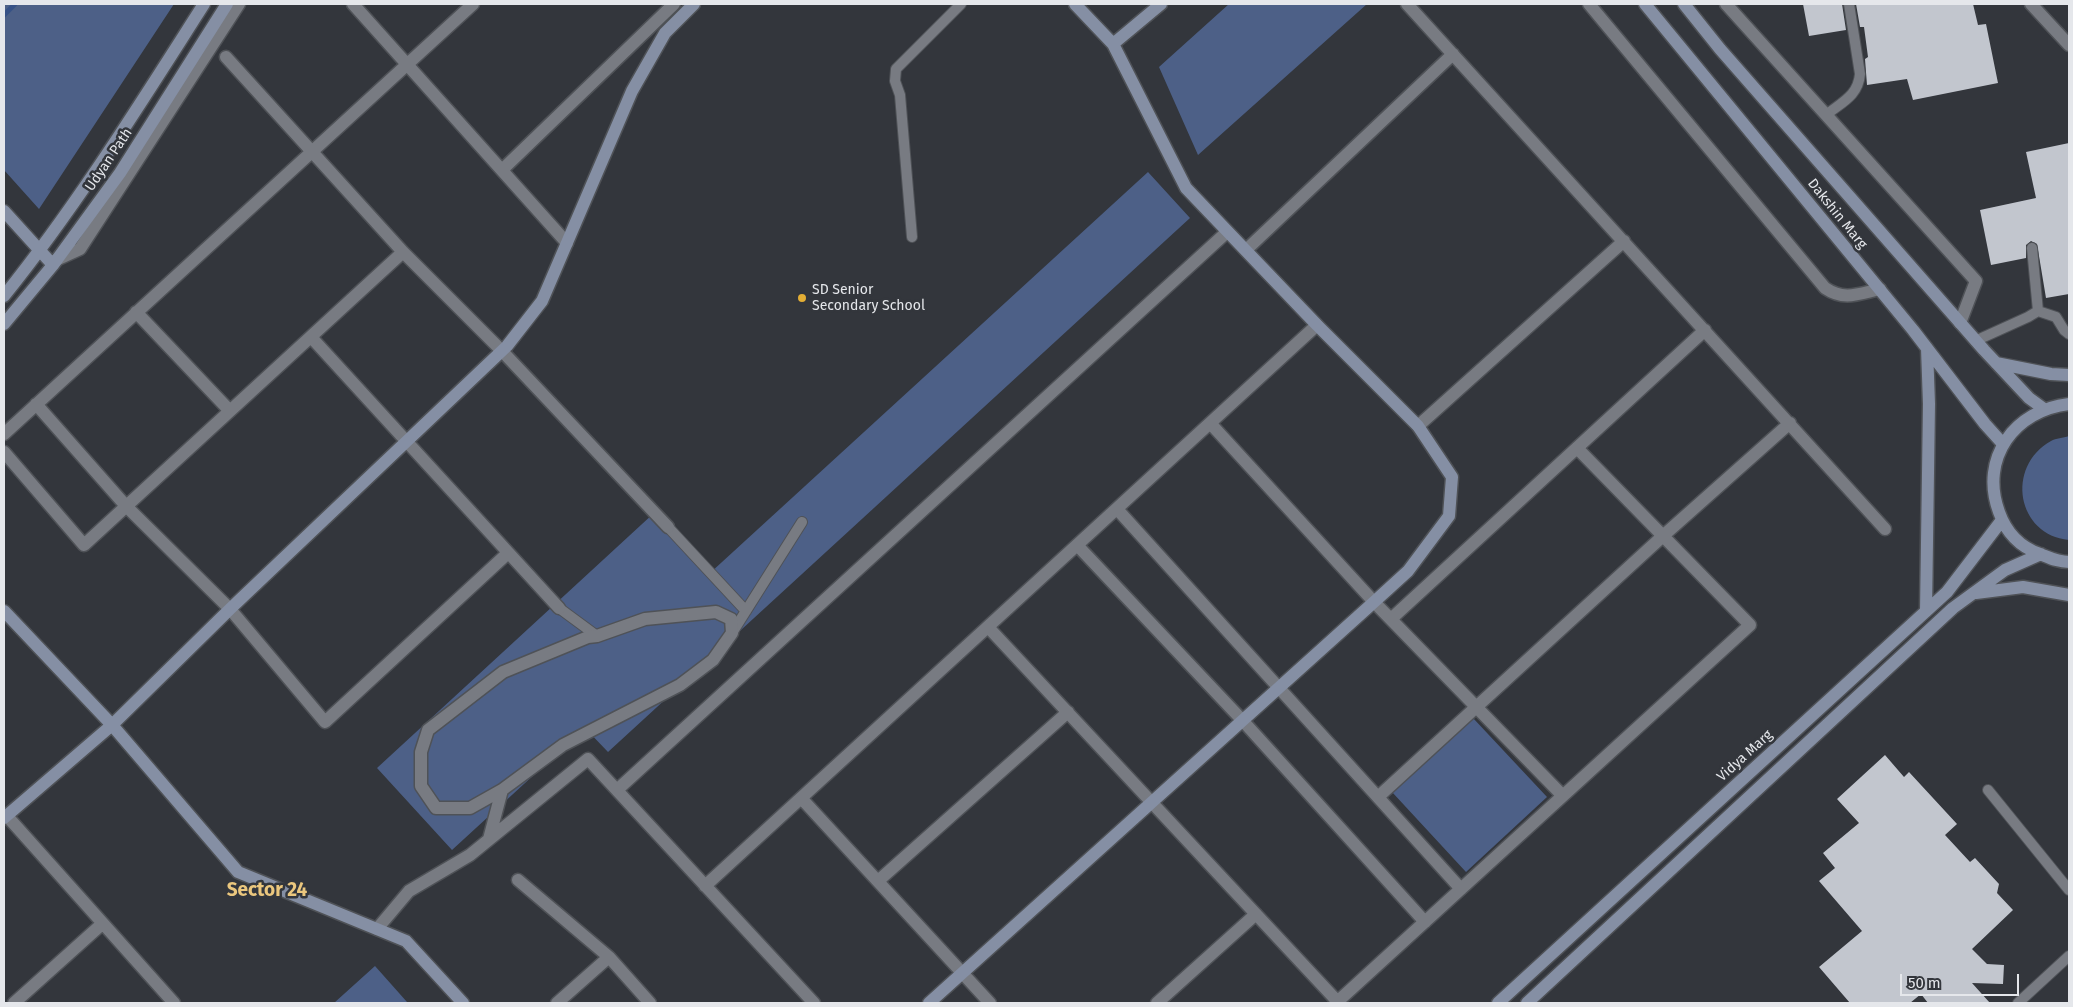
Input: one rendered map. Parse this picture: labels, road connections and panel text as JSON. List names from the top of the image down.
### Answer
{
  "streets": {
    "main road": ["Udyan Path", "Dakshin Marg", "Vidya Marg"]
  },
  "districts": ["Sector 24"],
  "places": ["SD Senior Secondary School"],
  "scale_bar": "50 m"
}
